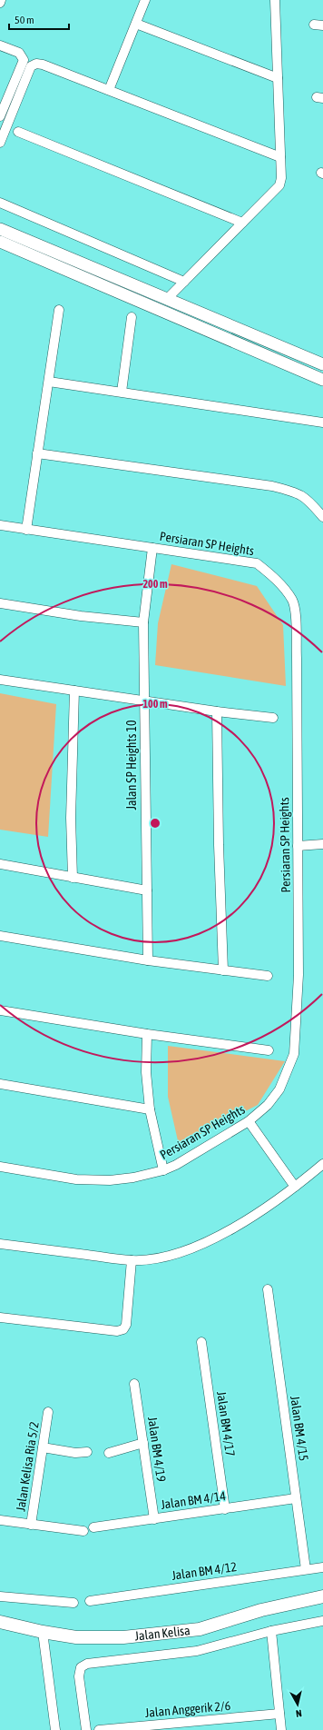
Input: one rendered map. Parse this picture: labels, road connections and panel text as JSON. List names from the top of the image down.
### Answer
{
  "streets": {
    "main road": ["Jalan Kelisa"],
    "street": [
      "Persiaran SP Heights",
      "Jalan SP Heights 10",
      "Jalan BM 4/17",
      "Jalan BM 4/15",
      "Jalan BM 4/19",
      "Jalan Kelisa Ria 5/2",
      "Jalan BM 4/14",
      "Jalan BM 4/12",
      "Jalan Anggerik 2/6"
    ]
  },
  "crossings": [
    ["Persiaran SP Heights", "Jalan SP Heights 10"],
    ["Jalan BM 4/17", "Jalan BM 4/14"],
    ["Jalan BM 4/15", "Jalan BM 4/14"],
    ["Jalan BM 4/15", "Jalan BM 4/12"],
    ["Jalan BM 4/19", "Jalan BM 4/14"]
  ],
  "scale_bar": "50 m",
  "north": "bottom",
  "rings": ["200 m", "100 m"]
}
